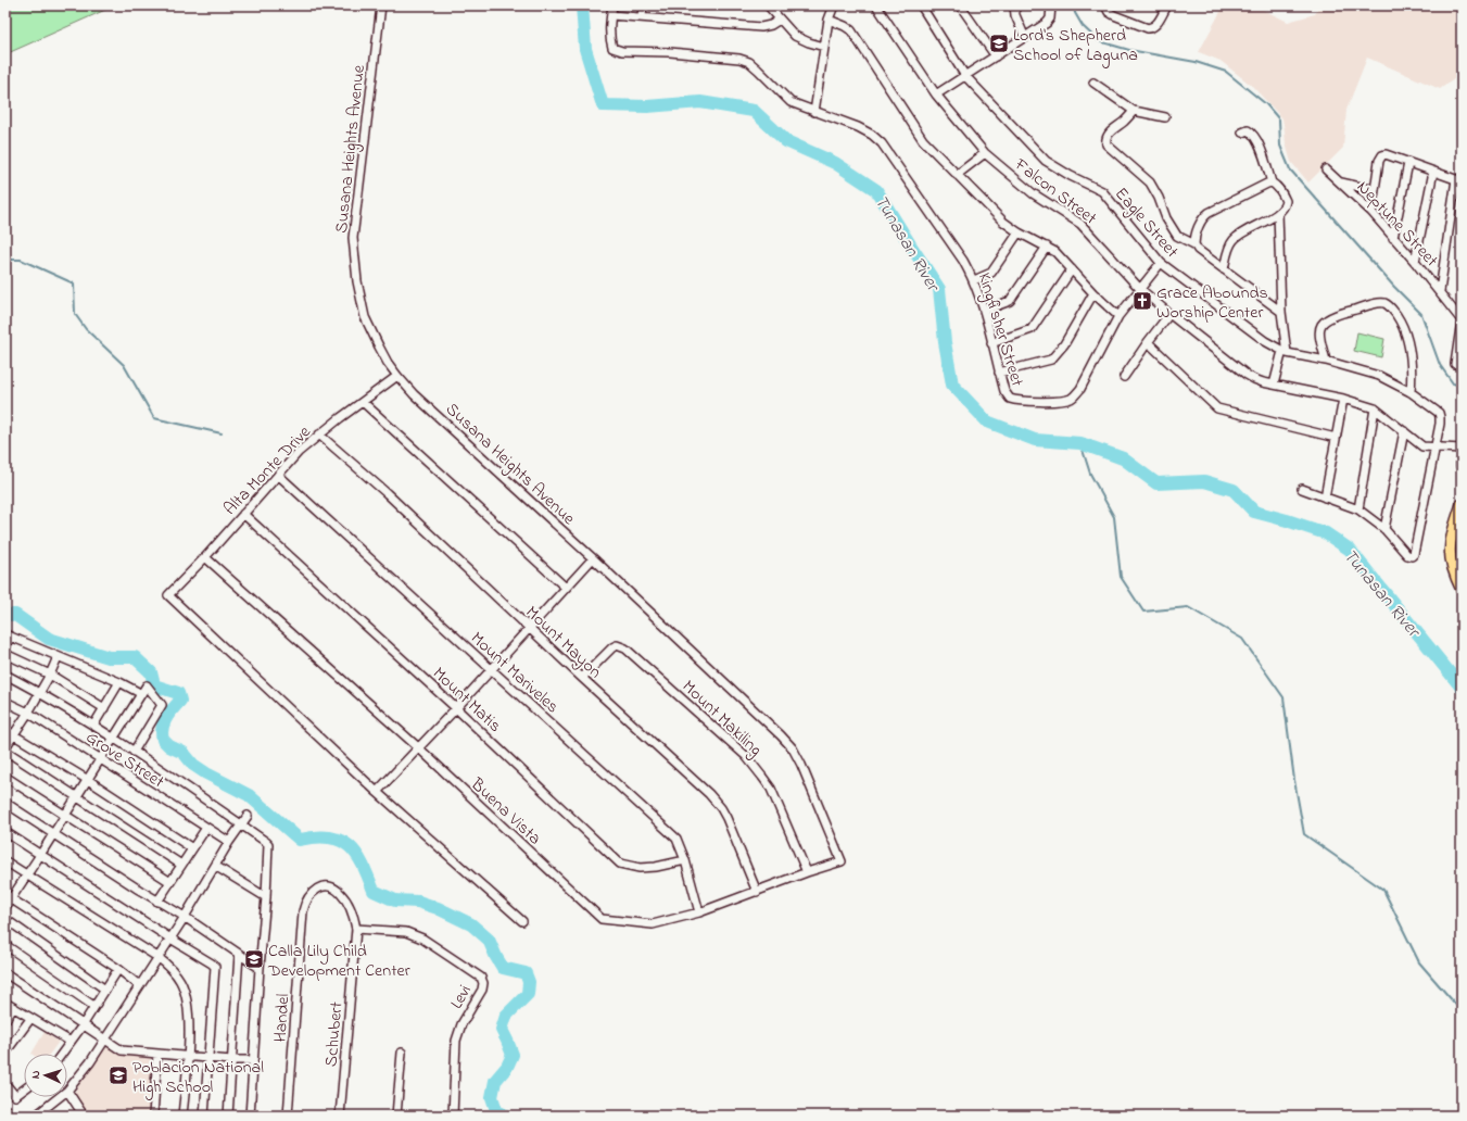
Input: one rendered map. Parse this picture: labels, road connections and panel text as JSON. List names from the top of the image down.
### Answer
{
  "streets": {
    "street": [
      "Susana Heights Avenue",
      "Falcon Street",
      "Eagle Street",
      "Neptune Street",
      "Kingfisher Street",
      "Alta Monte Drive",
      "Mount Mayon",
      "Mount Mariveles",
      "Mount Matis",
      "Mount Makiling",
      "Grove Street",
      "Buena Vista",
      "Levi",
      "Handel",
      "Schubert"
    ]
  },
  "crossings": [
    ["Susana Heights Avenue", "Alta Monte Drive"],
    ["Susana Heights Avenue", "Buena Vista"],
    ["Falcon Street", "Eagle Street"],
    ["Falcon Street", "Kingfisher Street"],
    ["Eagle Street", "Kingfisher Street"],
    ["Alta Monte Drive", "Mount Mayon"],
    ["Alta Monte Drive", "Mount Mariveles"],
    ["Alta Monte Drive", "Mount Matis"],
    ["Alta Monte Drive", "Buena Vista"],
    ["Mount Mayon", "Mount Makiling"],
    ["Mount Mayon", "Buena Vista"],
    ["Mount Mariveles", "Mount Matis"],
    ["Mount Mariveles", "Buena Vista"],
    ["Mount Makiling", "Buena Vista"],
    ["Levi", "Handel"],
    ["Levi", "Schubert"],
    ["Handel", "Schubert"]
  ],
  "water": ["Tunasan River"],
  "places": {
    "school or university": ["Lord's Shepherd School of Laguna", "Calla Lily Child Development Center", "Poblacion National High School"],
    "church": ["Grace Abounds Worship Center"]
  },
  "north": "left"
}
